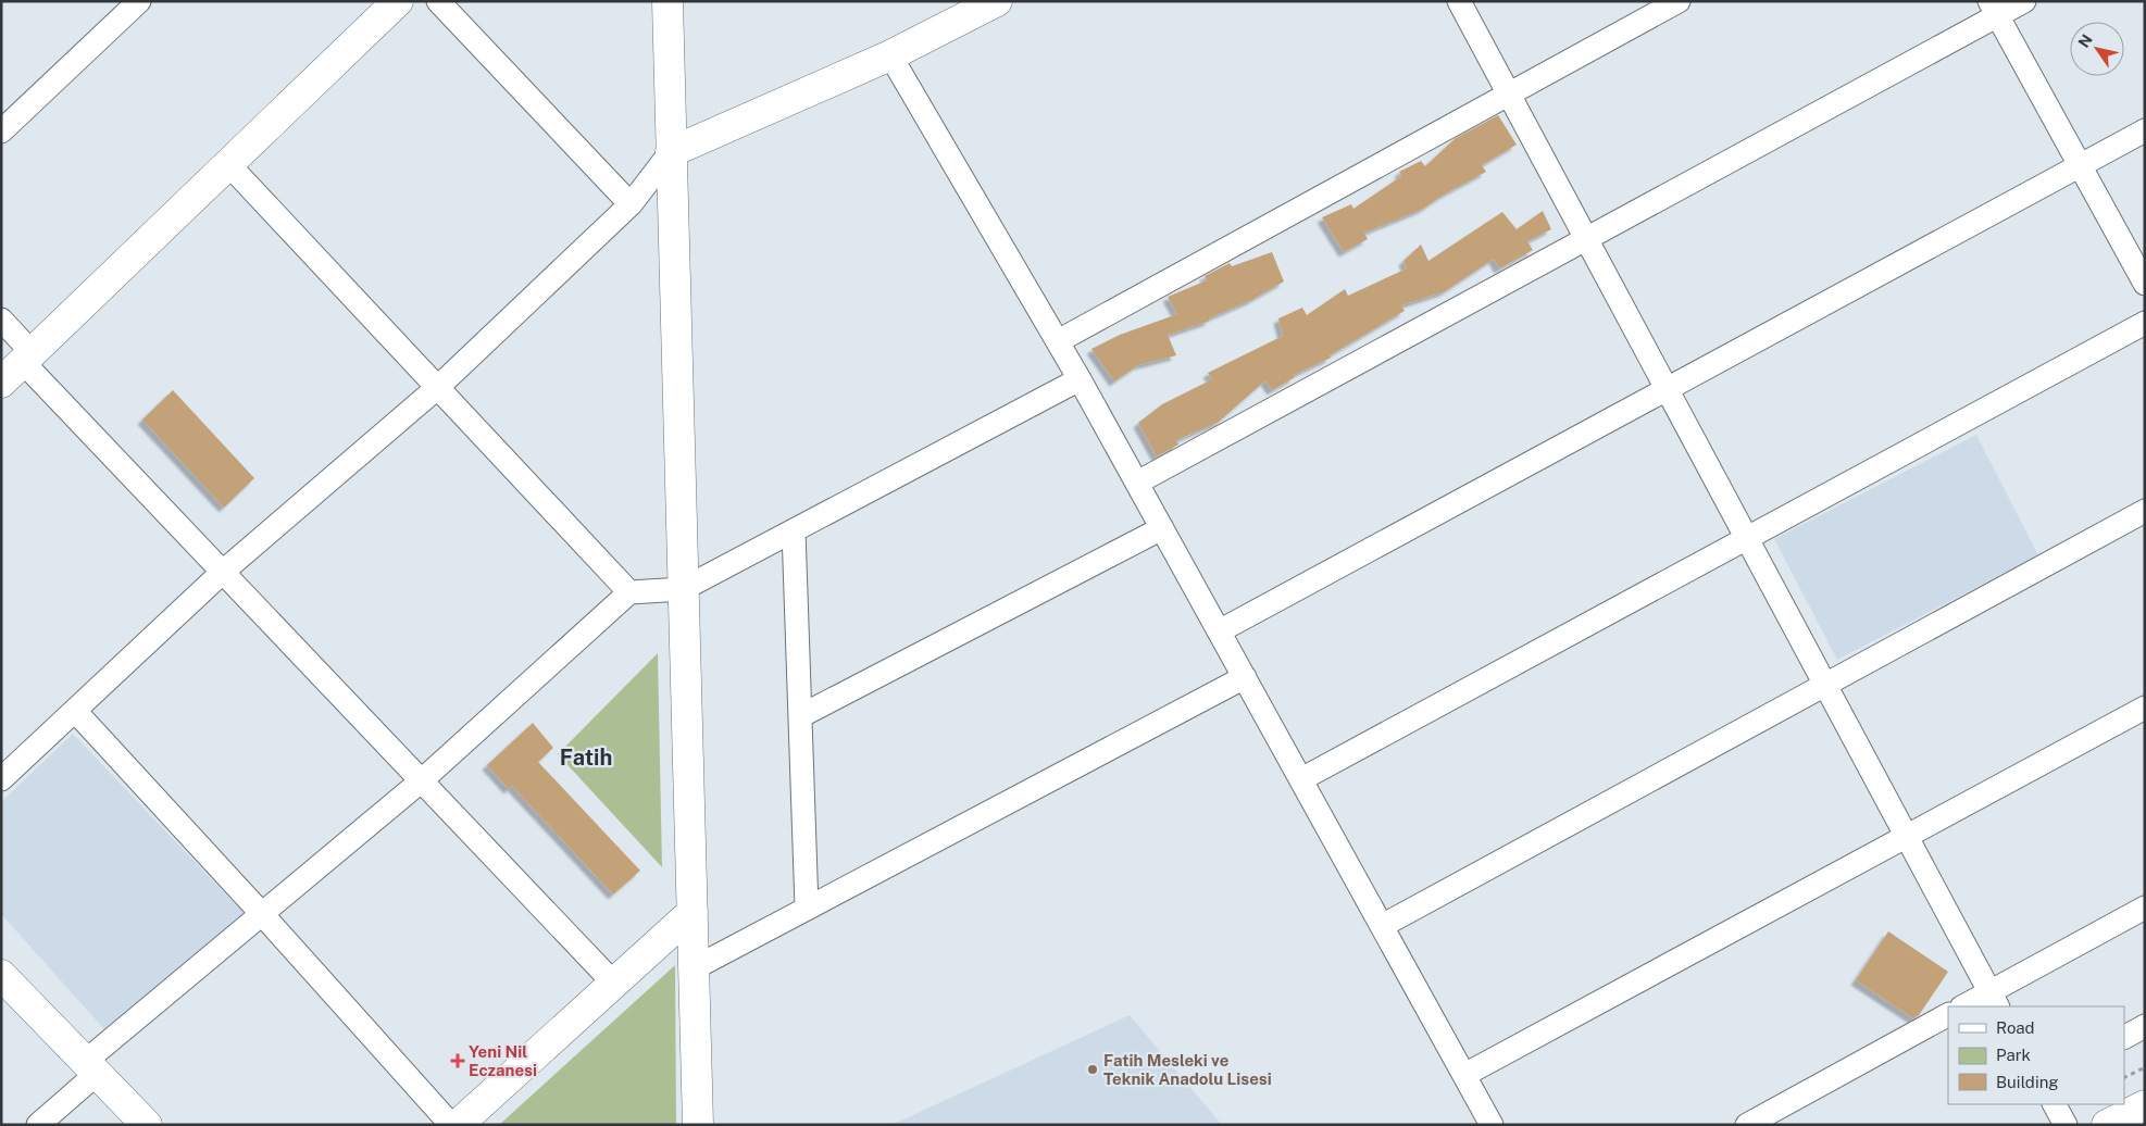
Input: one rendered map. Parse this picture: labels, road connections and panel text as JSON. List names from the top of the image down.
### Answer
{
  "districts": ["Fatih"],
  "places": {
    "health": ["Yeni Nil Eczanesi"],
    "other": ["Fatih Mesleki ve Teknik Anadolu Lisesi"]
  },
  "legend": ["Road", "Park", "Building"],
  "north": "top left"
}
